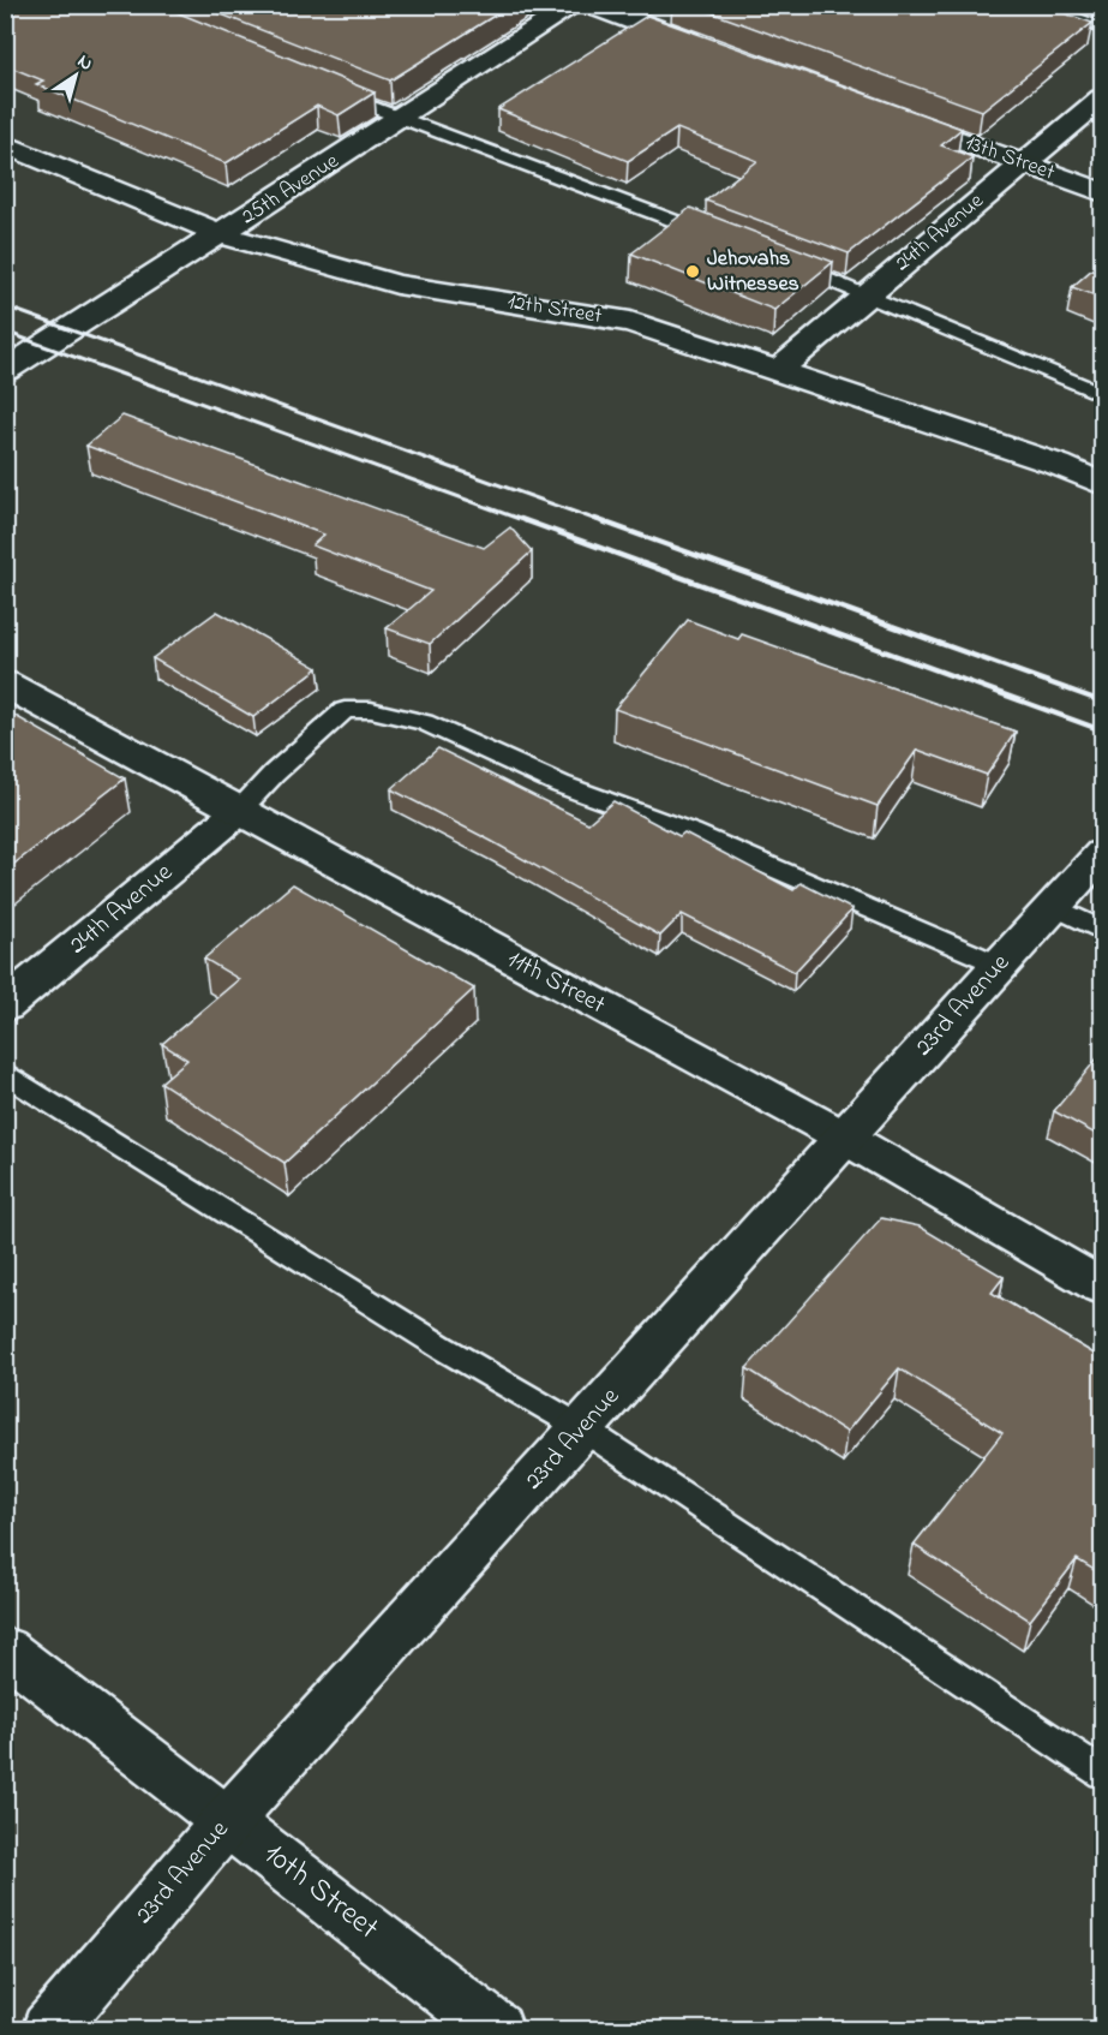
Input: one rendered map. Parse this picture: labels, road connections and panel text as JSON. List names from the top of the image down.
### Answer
{
  "streets": {
    "street": [
      "13th Street",
      "25th Avenue",
      "24th Avenue",
      "12th Street",
      "11th Street",
      "23rd Avenue",
      "10th Street"
    ]
  },
  "crossings": [
    ["13th Street", "24th Avenue"],
    ["25th Avenue", "12th Street"],
    ["24th Avenue", "12th Street"],
    ["24th Avenue", "11th Street"],
    ["11th Street", "23rd Avenue"],
    ["23rd Avenue", "10th Street"]
  ],
  "places": ["Jehovahs Witnesses"],
  "north": "top right"
}
